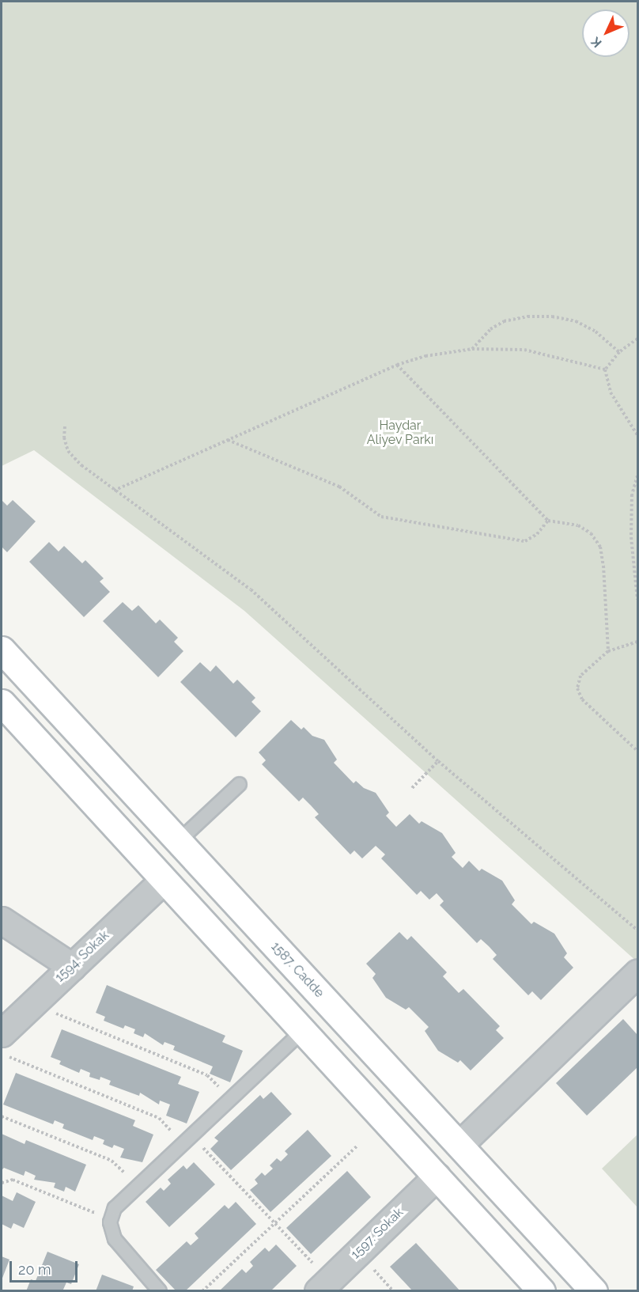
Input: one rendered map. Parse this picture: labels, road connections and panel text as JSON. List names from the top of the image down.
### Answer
{
  "streets": {
    "main road": ["1587. Cadde"],
    "street": ["1594. Sokak", "1597. Sokak"]
  },
  "parks": ["Haydar Aliyev Parkı"],
  "scale_bar": "20 m",
  "north": "bottom left"
}
